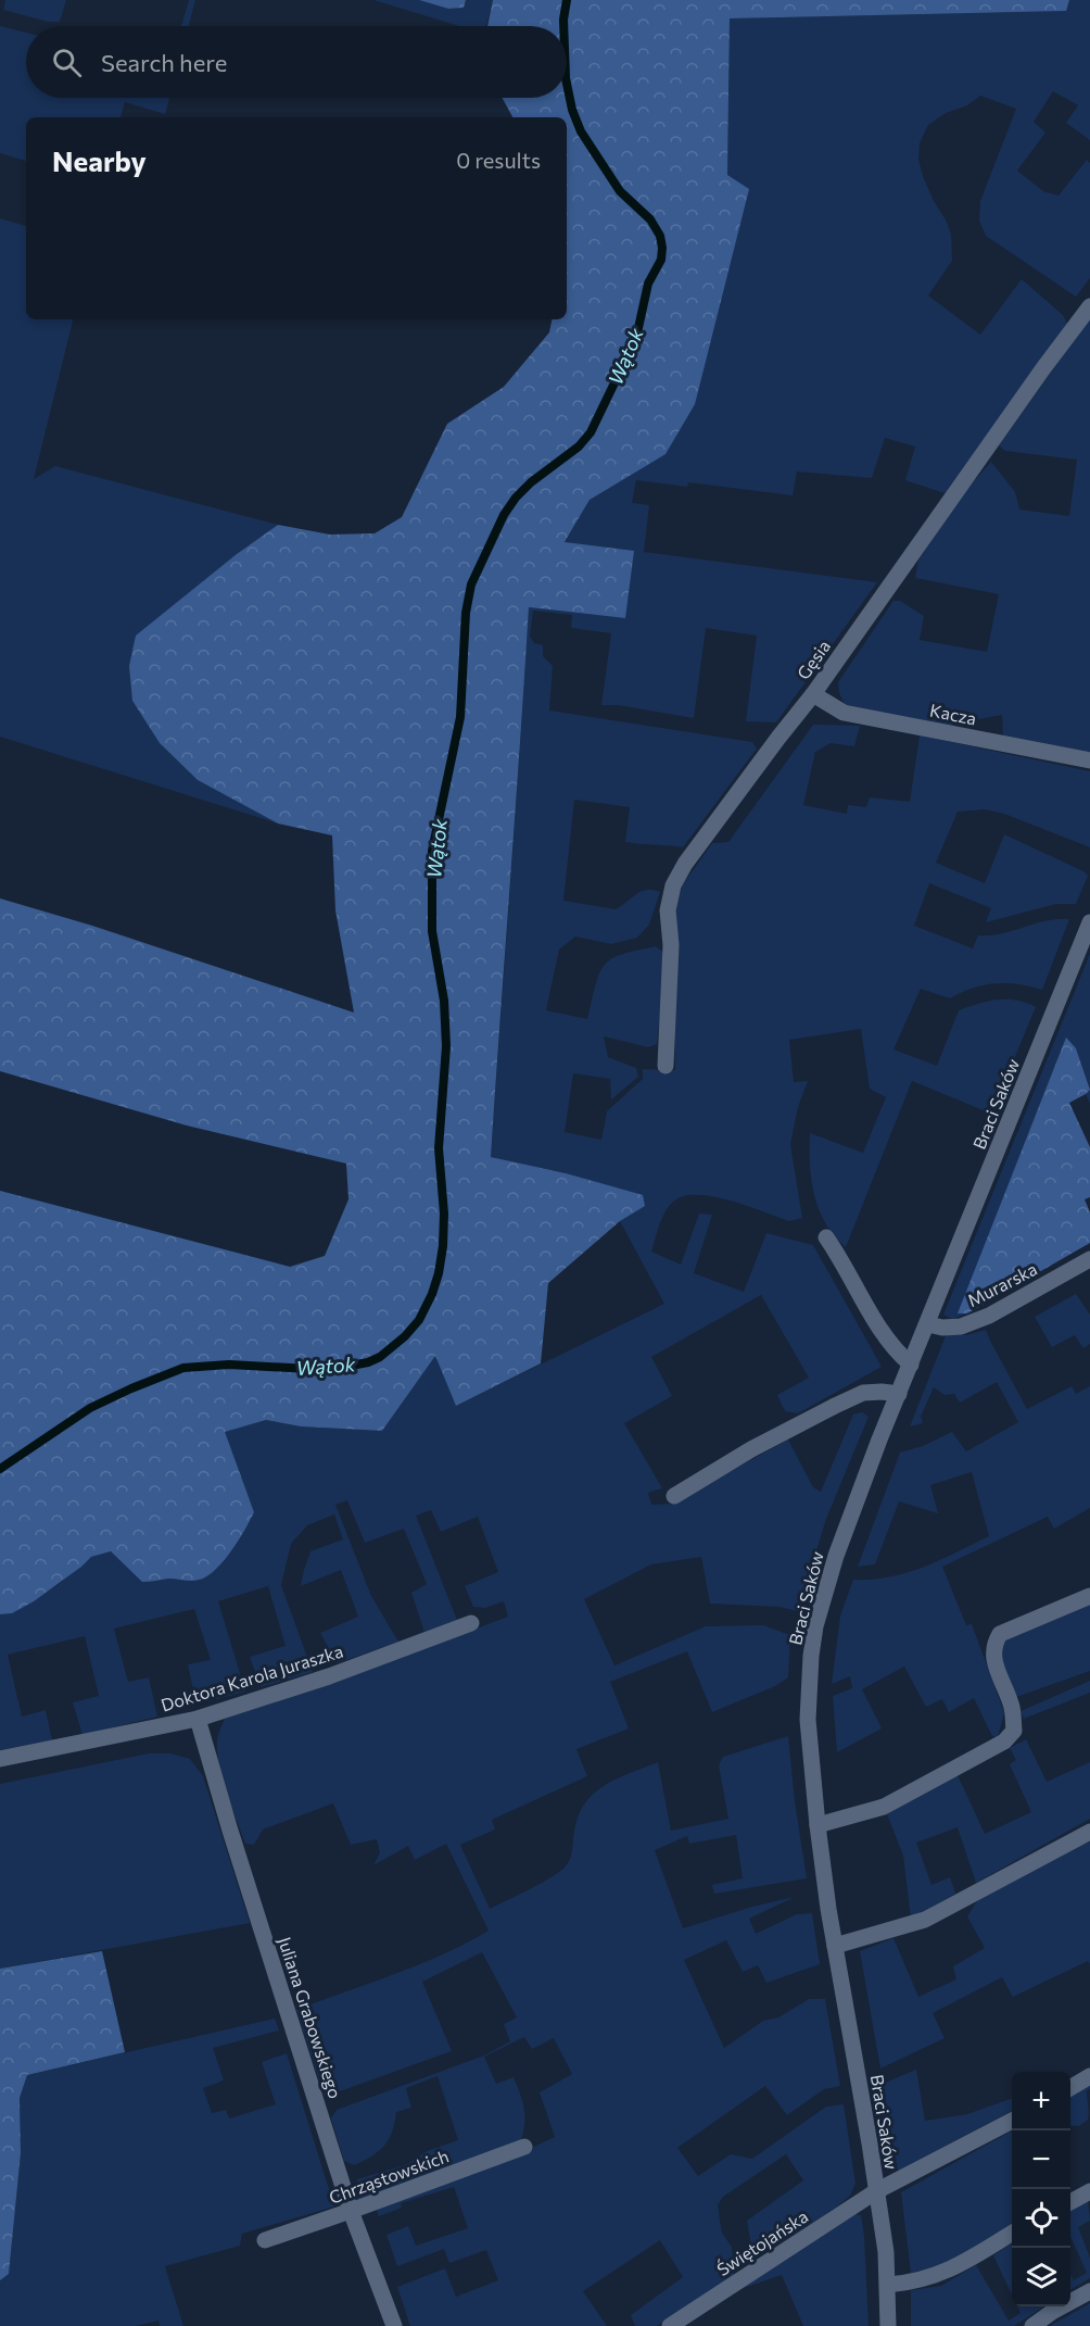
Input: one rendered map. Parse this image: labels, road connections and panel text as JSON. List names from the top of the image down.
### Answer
{
  "streets": {
    "street": [
      "Gęsia",
      "Kacza",
      "Braci Saków",
      "Murarska",
      "Doktora Karola Juraszka",
      "Juliana Grabowskiego",
      "Chrząstowskich",
      "Świętojańska"
    ]
  },
  "crossings": [
    ["Gęsia", "Kacza"],
    ["Braci Saków", "Murarska"],
    ["Braci Saków", "Świętojańska"],
    ["Doktora Karola Juraszka", "Juliana Grabowskiego"],
    ["Juliana Grabowskiego", "Chrząstowskich"]
  ],
  "water": ["Wątok"],
  "page": {
    "search": "Search here",
    "heading": ["Nearby", "0 results"],
    "map_buttons": ["+", "−"]
  }
}
